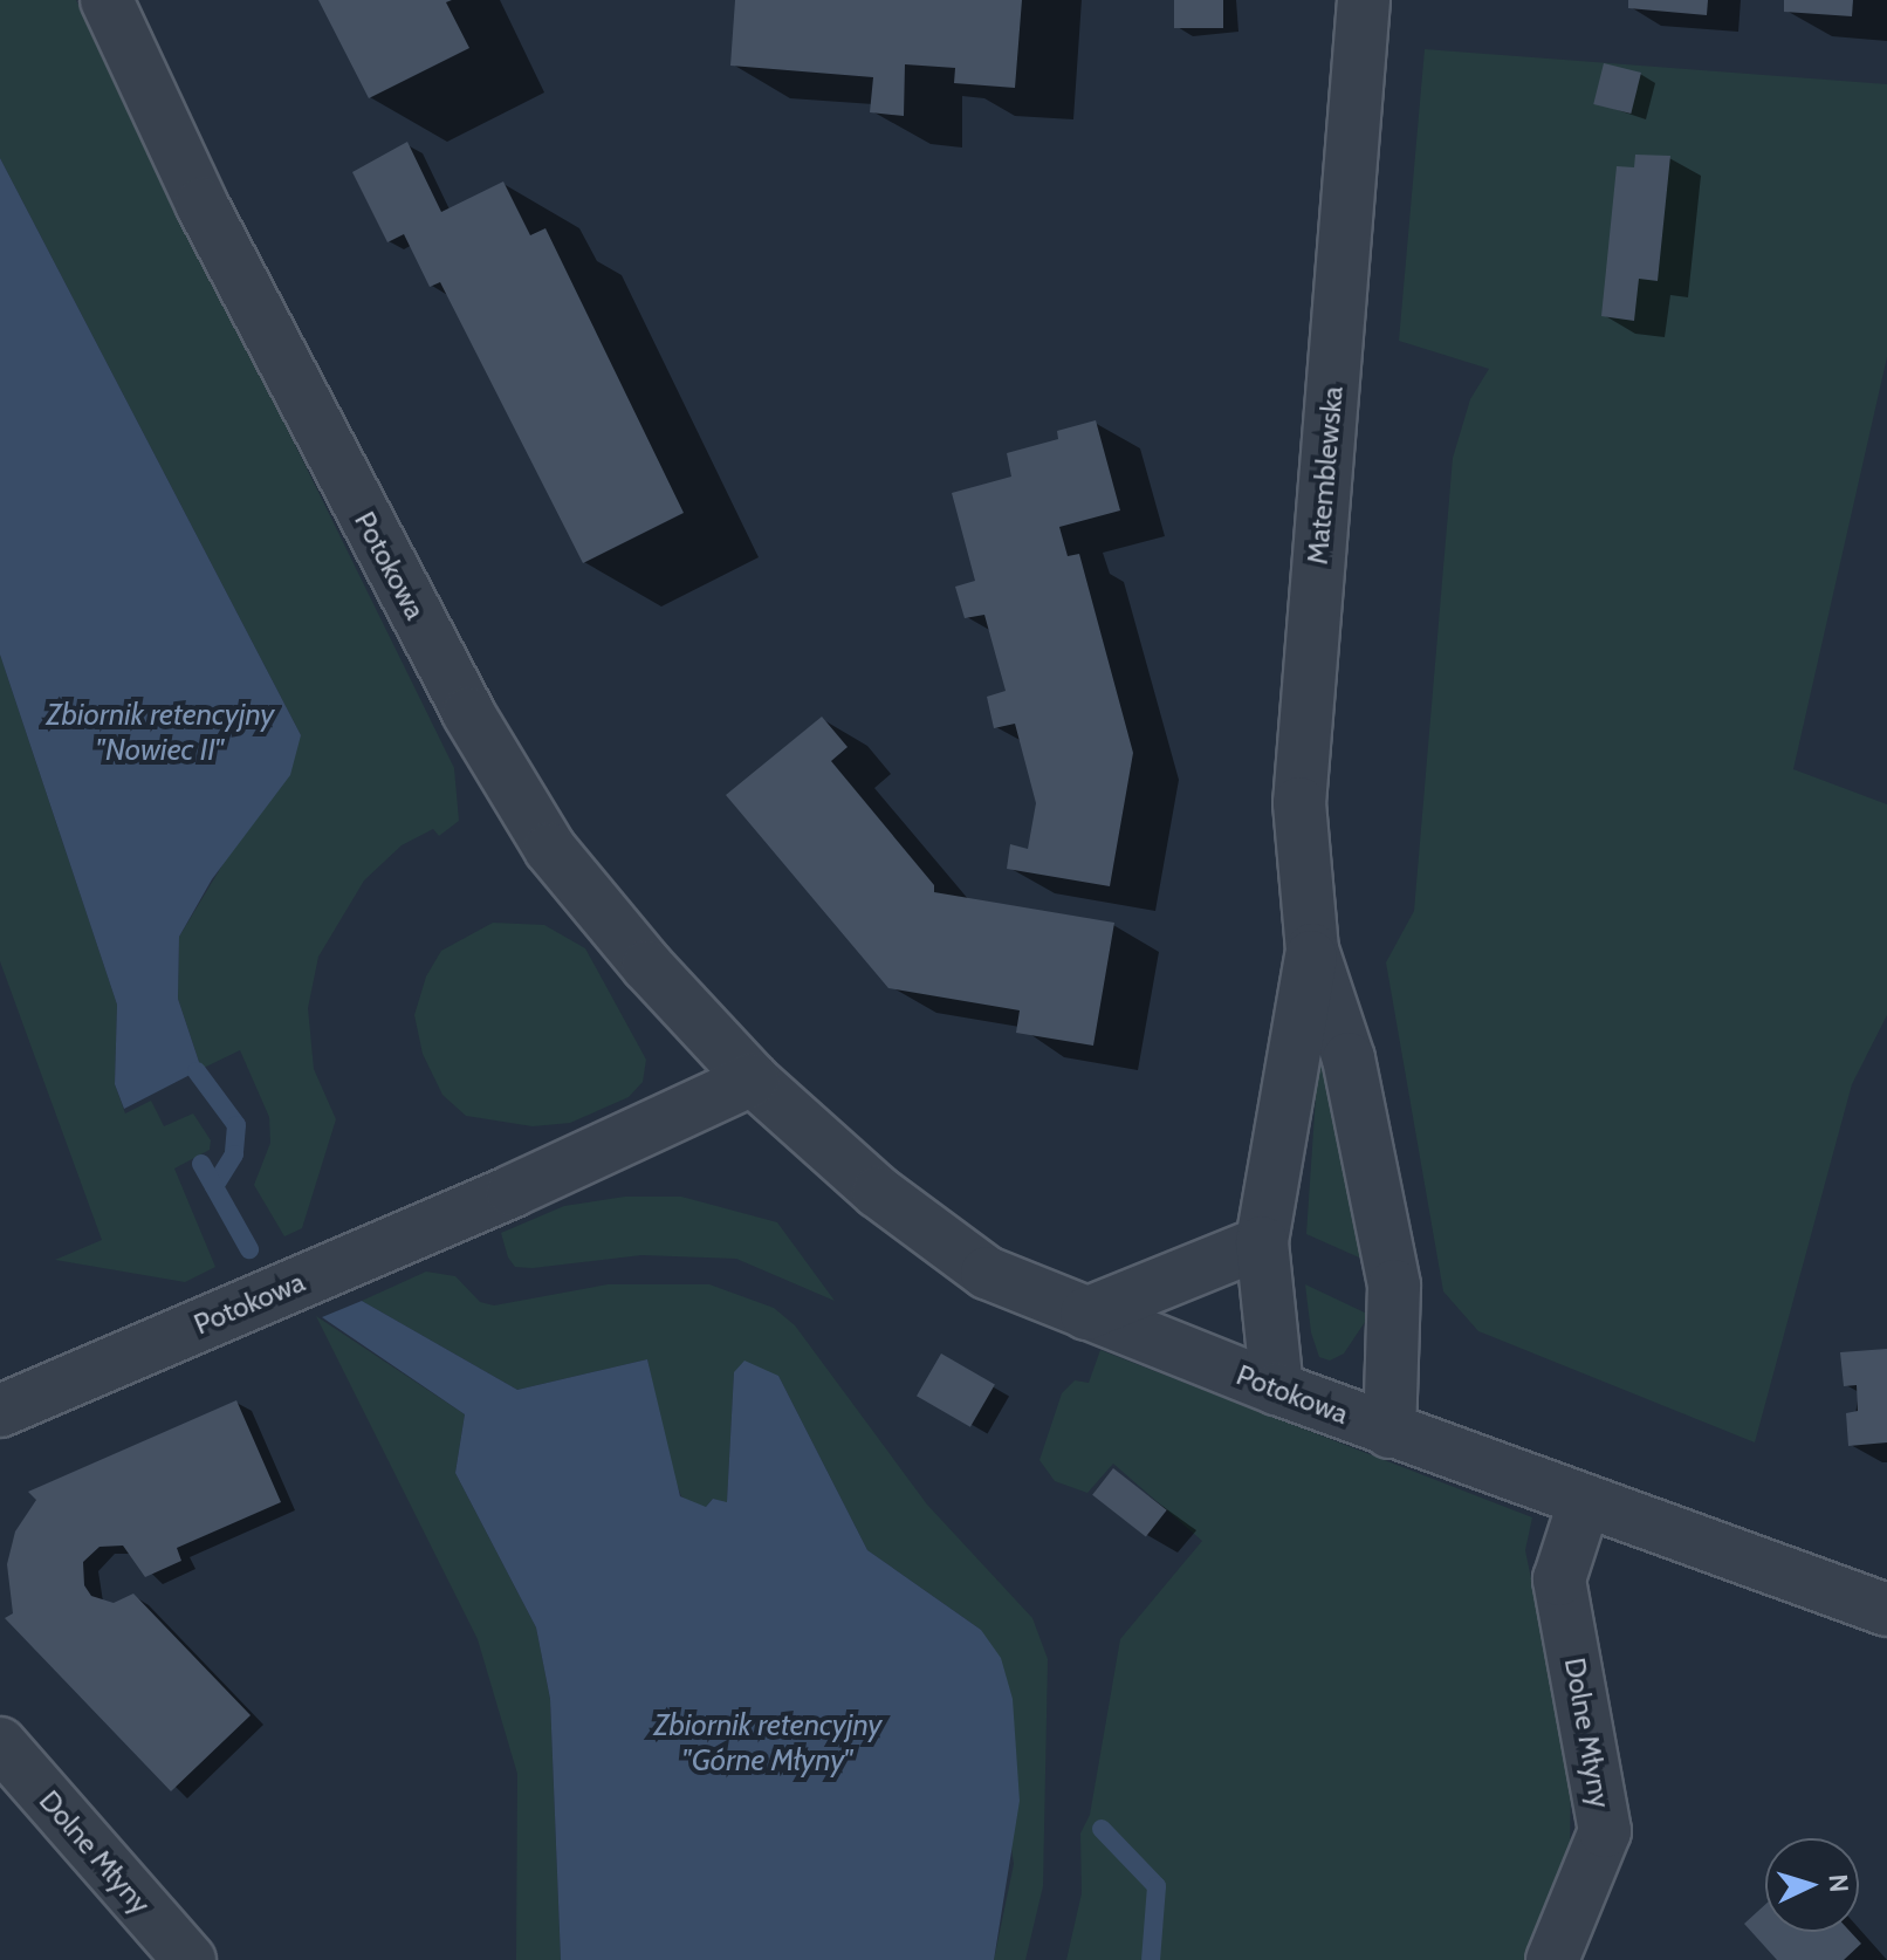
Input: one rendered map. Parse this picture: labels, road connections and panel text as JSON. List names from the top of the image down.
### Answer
{
  "streets": {
    "street": ["Matemblewska", "Potokowa", "Dolne Młyny"]
  },
  "crossings": [
    ["Matemblewska", "Potokowa"],
    ["Potokowa", "Dolne Młyny"]
  ],
  "water": ["Zbiornik retencyjny \"Nowiec II\"", "Zbiornik retencyjny \"Górne Młyny\""],
  "north": "right"
}
